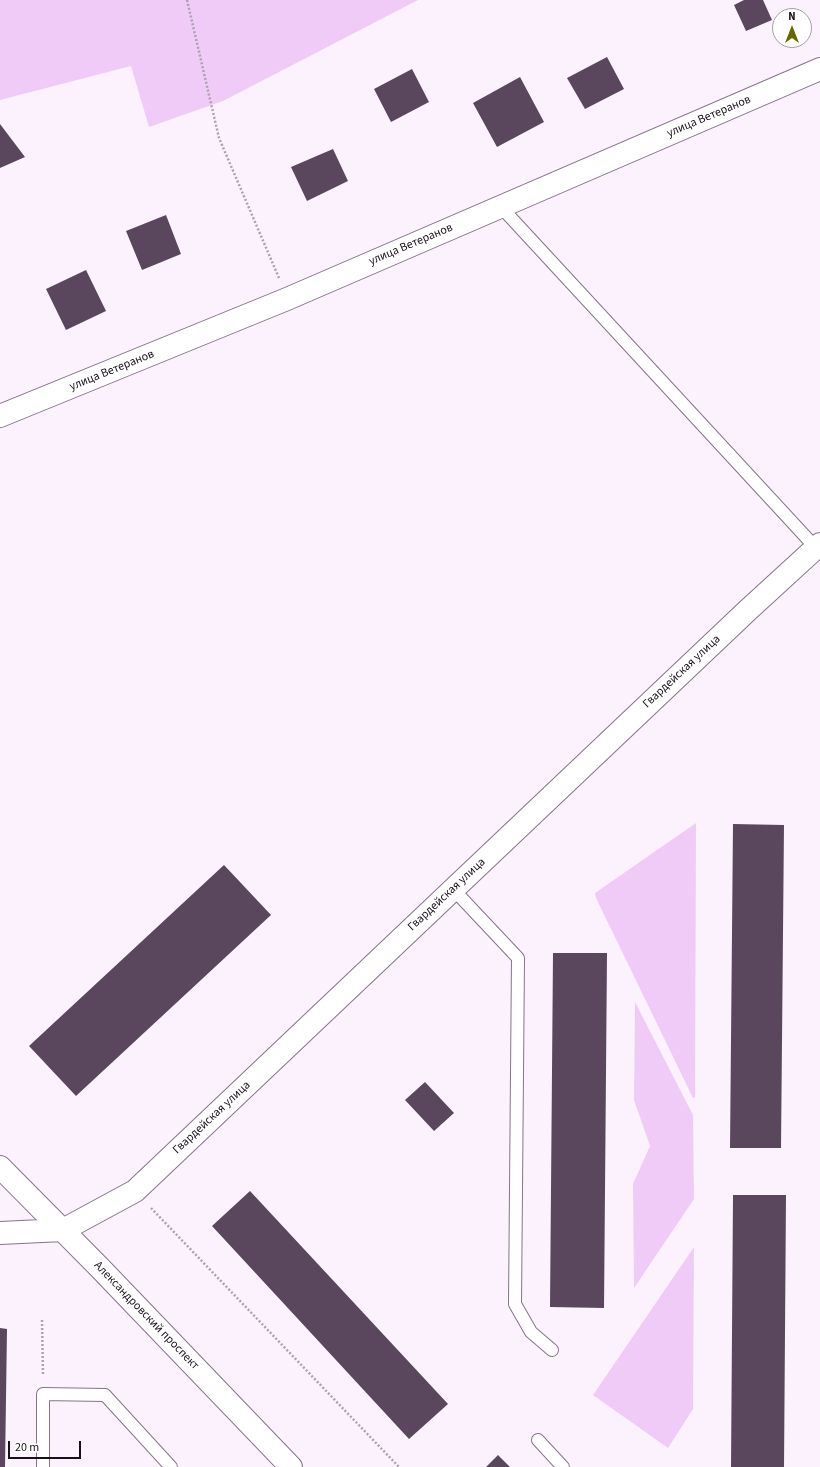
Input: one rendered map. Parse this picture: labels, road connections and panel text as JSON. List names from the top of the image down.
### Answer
{
  "streets": {
    "street": ["улица Ветеранов", "Гвардейская улица", "Александровский проспект"]
  },
  "crossings": [
    ["Гвардейская улица", "Александровский проспект"]
  ],
  "scale_bar": "20 m",
  "north": "top"
}
